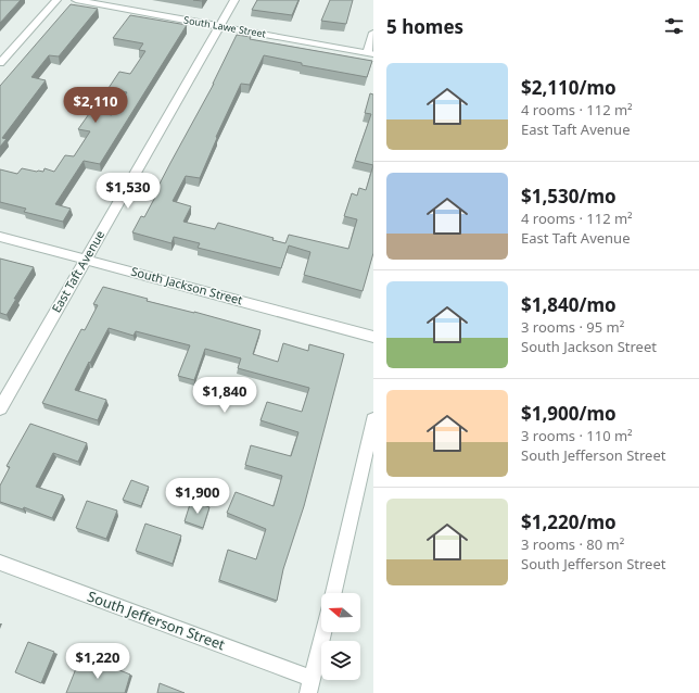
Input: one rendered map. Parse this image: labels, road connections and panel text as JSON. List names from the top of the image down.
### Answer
{
  "streets": {
    "street": [
      "South Lawe Street",
      "East Taft Avenue",
      "South Jackson Street",
      "South Jefferson Street"
    ]
  },
  "crossings": [
    ["South Lawe Street", "East Taft Avenue"],
    ["East Taft Avenue", "South Jackson Street"]
  ],
  "north": "left",
  "page": {
    "heading": "5 homes",
    "list": [
      {
        "name": "$2,110/mo",
        "note": "4 rooms · 112 m² · East Taft Avenue"
      },
      {
        "name": "$1,530/mo",
        "note": "4 rooms · 112 m² · East Taft Avenue"
      },
      {
        "name": "$1,840/mo",
        "note": "3 rooms · 95 m² · South Jackson Street"
      },
      {
        "name": "$1,900/mo",
        "note": "3 rooms · 110 m² · South Jefferson Street"
      },
      {
        "name": "$1,220/mo",
        "note": "3 rooms · 80 m² · South Jefferson Street"
      }
    ],
    "price": [
      "$2,110",
      "$1,530",
      "$1,840",
      "$1,900",
      "$1,220"
    ]
  }
}
